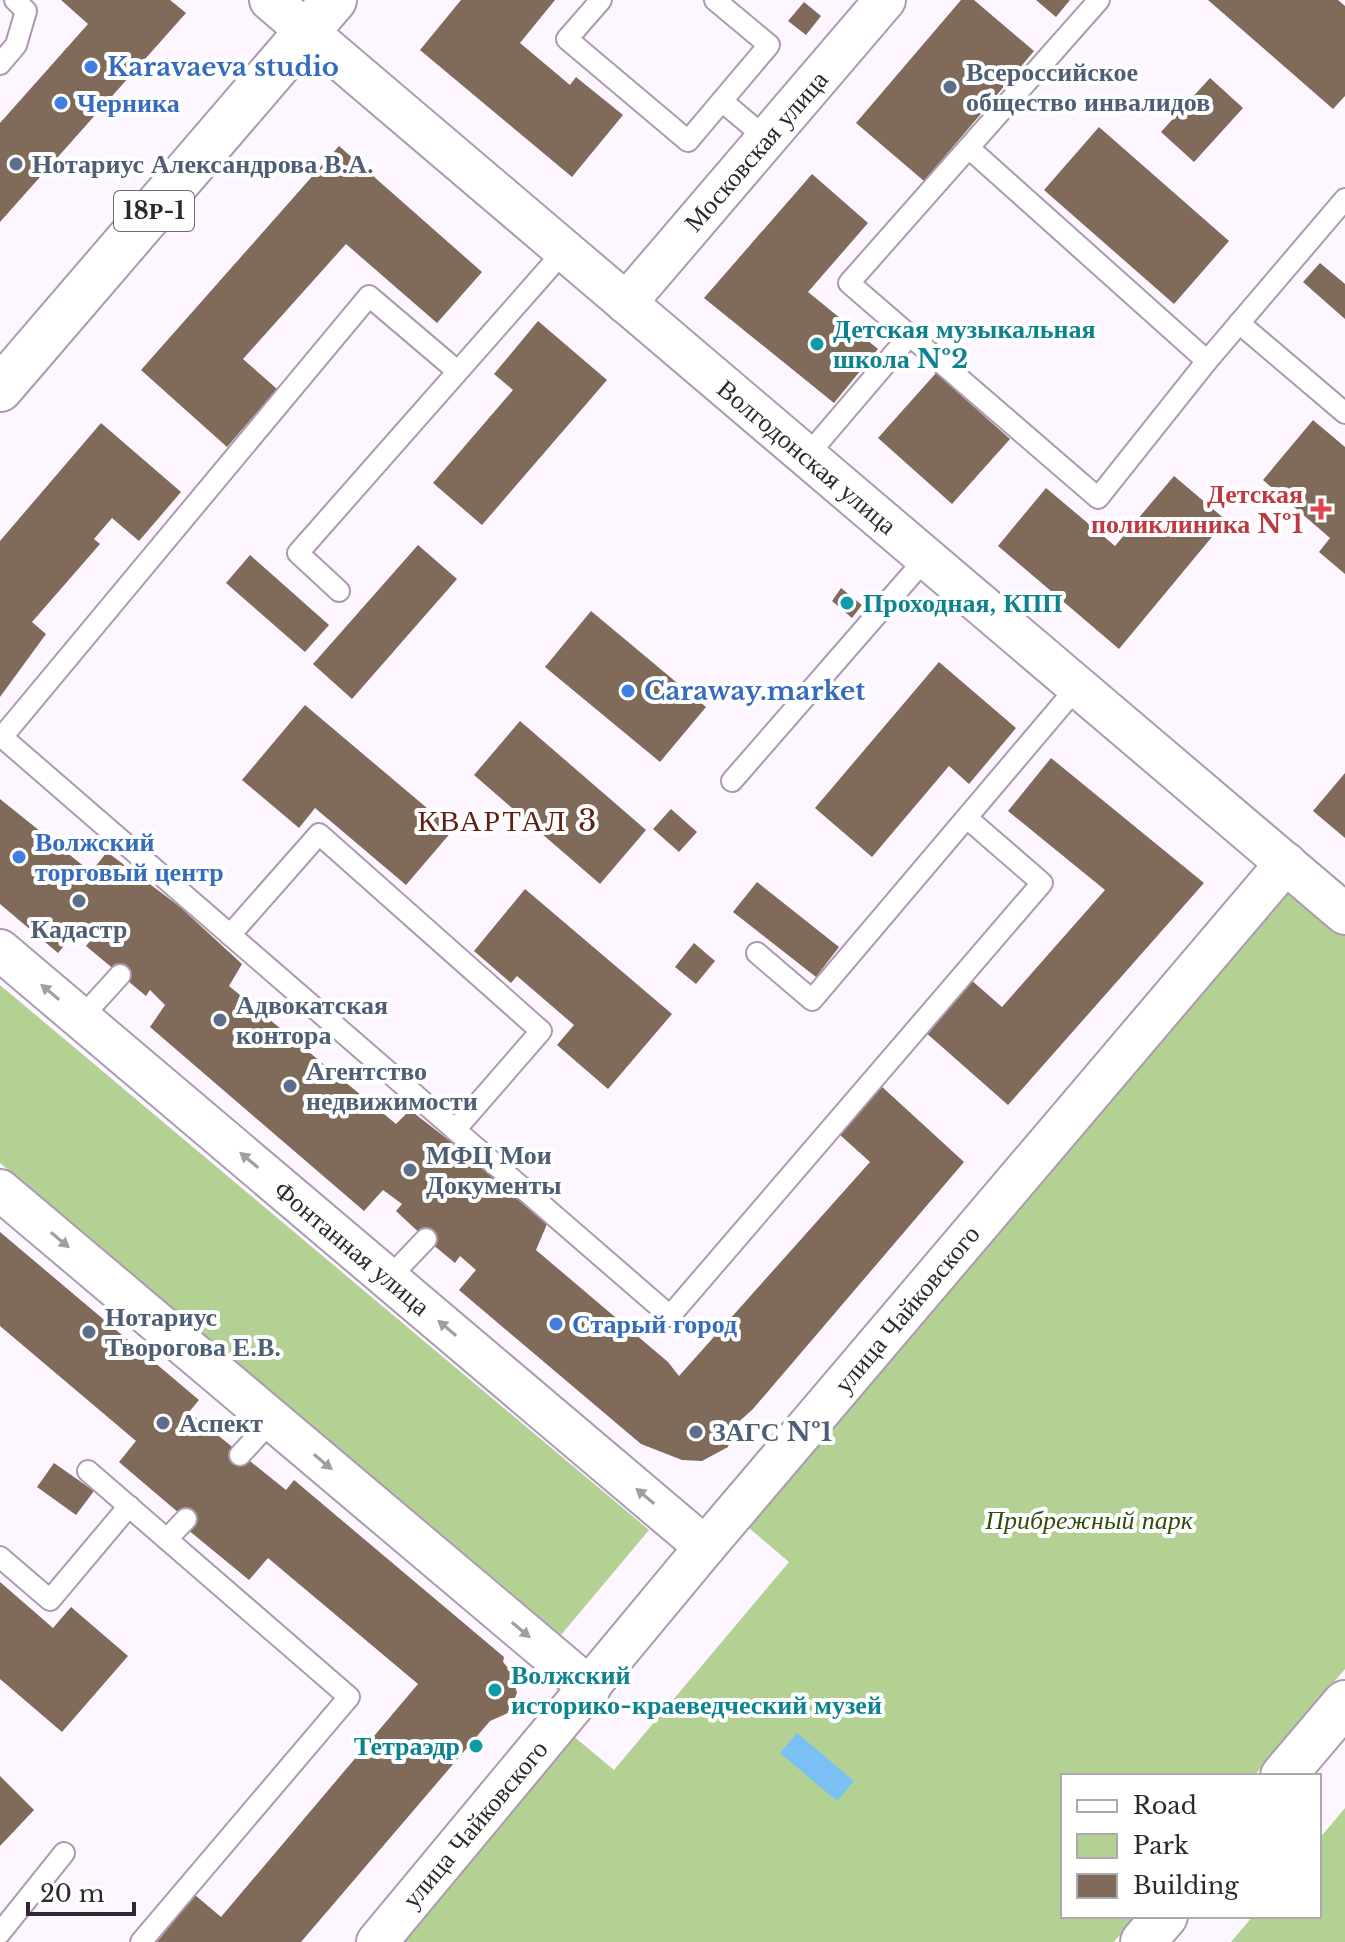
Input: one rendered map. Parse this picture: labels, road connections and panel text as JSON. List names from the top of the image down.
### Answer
{
  "streets": {
    "main road": ["18Р-1"],
    "street": [
      "Московская улица",
      "Волгодонская улица",
      "Фонтанная улица",
      "улица Чайковского"
    ]
  },
  "crossings": [
    ["Московская улица", "Волгодонская улица"],
    ["18Р-1", "Волгодонская улица"],
    ["Волгодонская улица", "улица Чайковского"],
    ["Фонтанная улица", "улица Чайковского"]
  ],
  "districts": ["КВАРТАЛ 3"],
  "parks": ["Прибрежный парк"],
  "places": {
    "other": [
      "Karavaeva studio",
      "Всероссийское общество инвалидов",
      "Черника",
      "Нотариус Александрова В.А.",
      "Детская музыкальная школа №2",
      "Проходная, КПП",
      "Caraway.market",
      "Волжский торговый центр",
      "Кадастр",
      "Адвокатская контора",
      "Агентство недвижимости",
      "МФЦ Мои Документы",
      "Старый город",
      "Нотариус Творогова Е.В.",
      "Аспект",
      "ЗАГС №1",
      "Волжский историко-краеведческий музей",
      "Тетраэдр"
    ],
    "health": ["Детская поликлиника №1"]
  },
  "legend": ["Road", "Park", "Building"],
  "scale_bar": "20 m"
}
